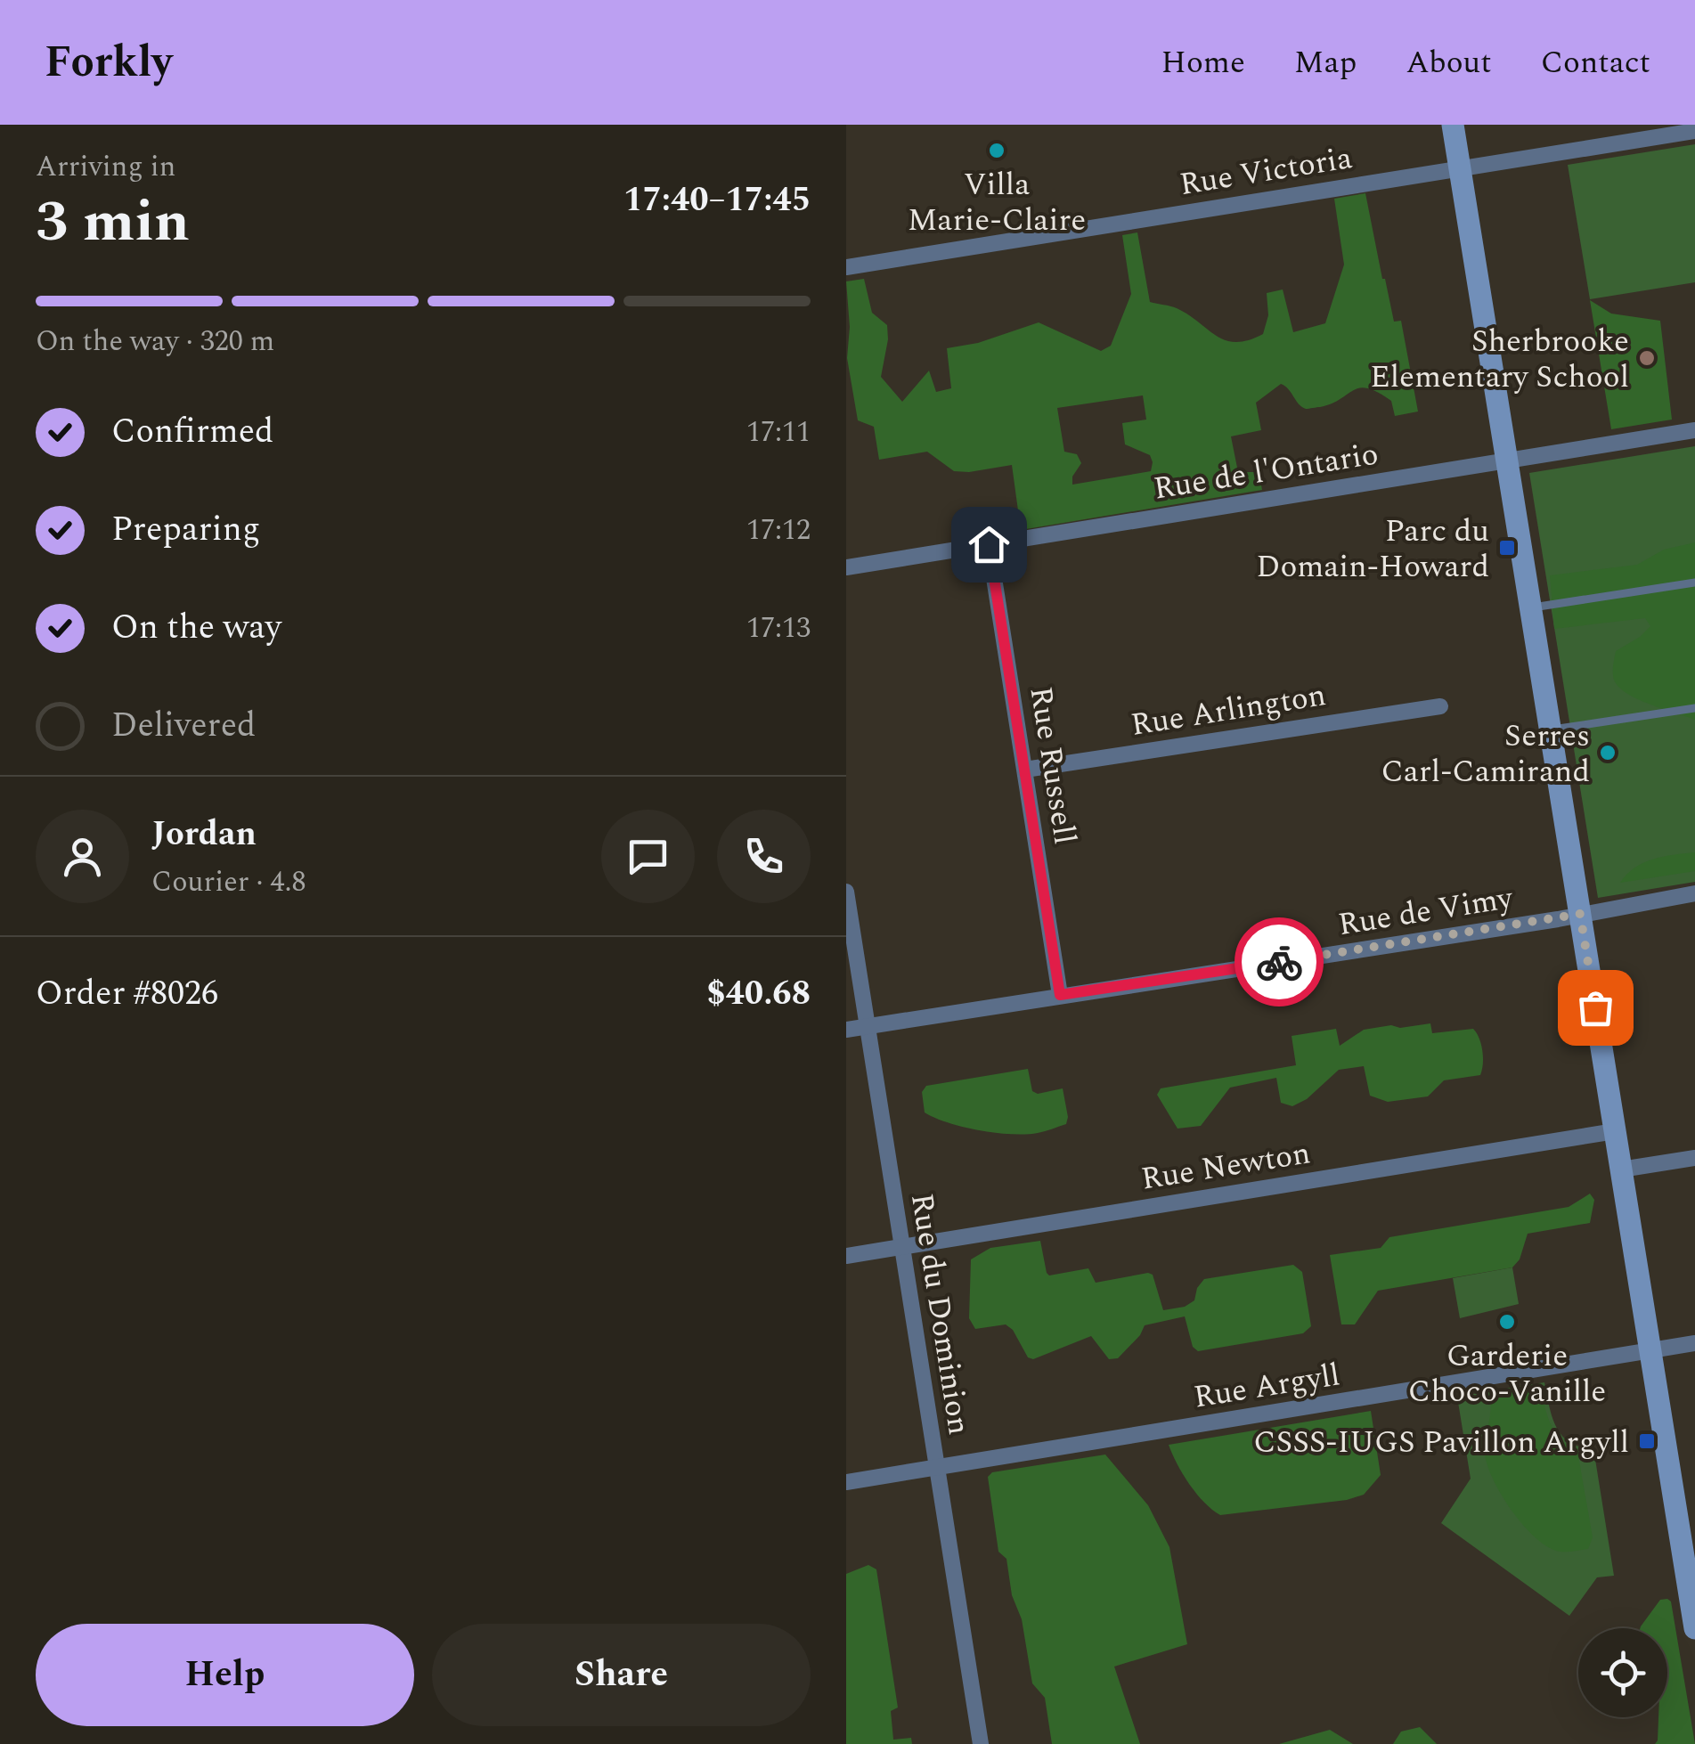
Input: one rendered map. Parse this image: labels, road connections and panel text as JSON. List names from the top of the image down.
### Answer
{
  "streets": {
    "street": [
      "Rue Victoria",
      "Rue de l'Ontario",
      "Rue Arlington",
      "Rue Russell",
      "Rue de Vimy",
      "Rue Newton",
      "Rue du Dominion",
      "Rue Argyll"
    ]
  },
  "crossings": [
    ["Rue de l'Ontario", "Rue Russell"],
    ["Rue Arlington", "Rue Russell"],
    ["Rue Russell", "Rue de Vimy"],
    ["Rue de Vimy", "Rue du Dominion"],
    ["Rue Newton", "Rue du Dominion"],
    ["Rue du Dominion", "Rue Argyll"]
  ],
  "places": {
    "other": [
      "Villa Marie-Claire",
      "Sherbrooke Elementary School",
      "Serres Carl-Camirand",
      "Garderie Choco-Vanille"
    ],
    "transit": ["Parc du Domain-Howard", "CSSS-IUGS Pavillon Argyll"]
  },
  "page": {
    "header": "Forkly",
    "nav": [
      "Home",
      "Map",
      "About",
      "Contact"
    ],
    "heading": ["3 min", "Arriving in", "17:40–17:45"],
    "panel": [
      "Jordan",
      "Courier · 4.8",
      "Order #8026",
      "$40.68"
    ],
    "bar": "On the way · 320 m",
    "list": [
      ["Confirmed", "17:11"],
      ["Preparing", "17:12"],
      ["On the way", "17:13"],
      "Delivered"
    ],
    "buttons": ["Help", "Share"]
  }
}
